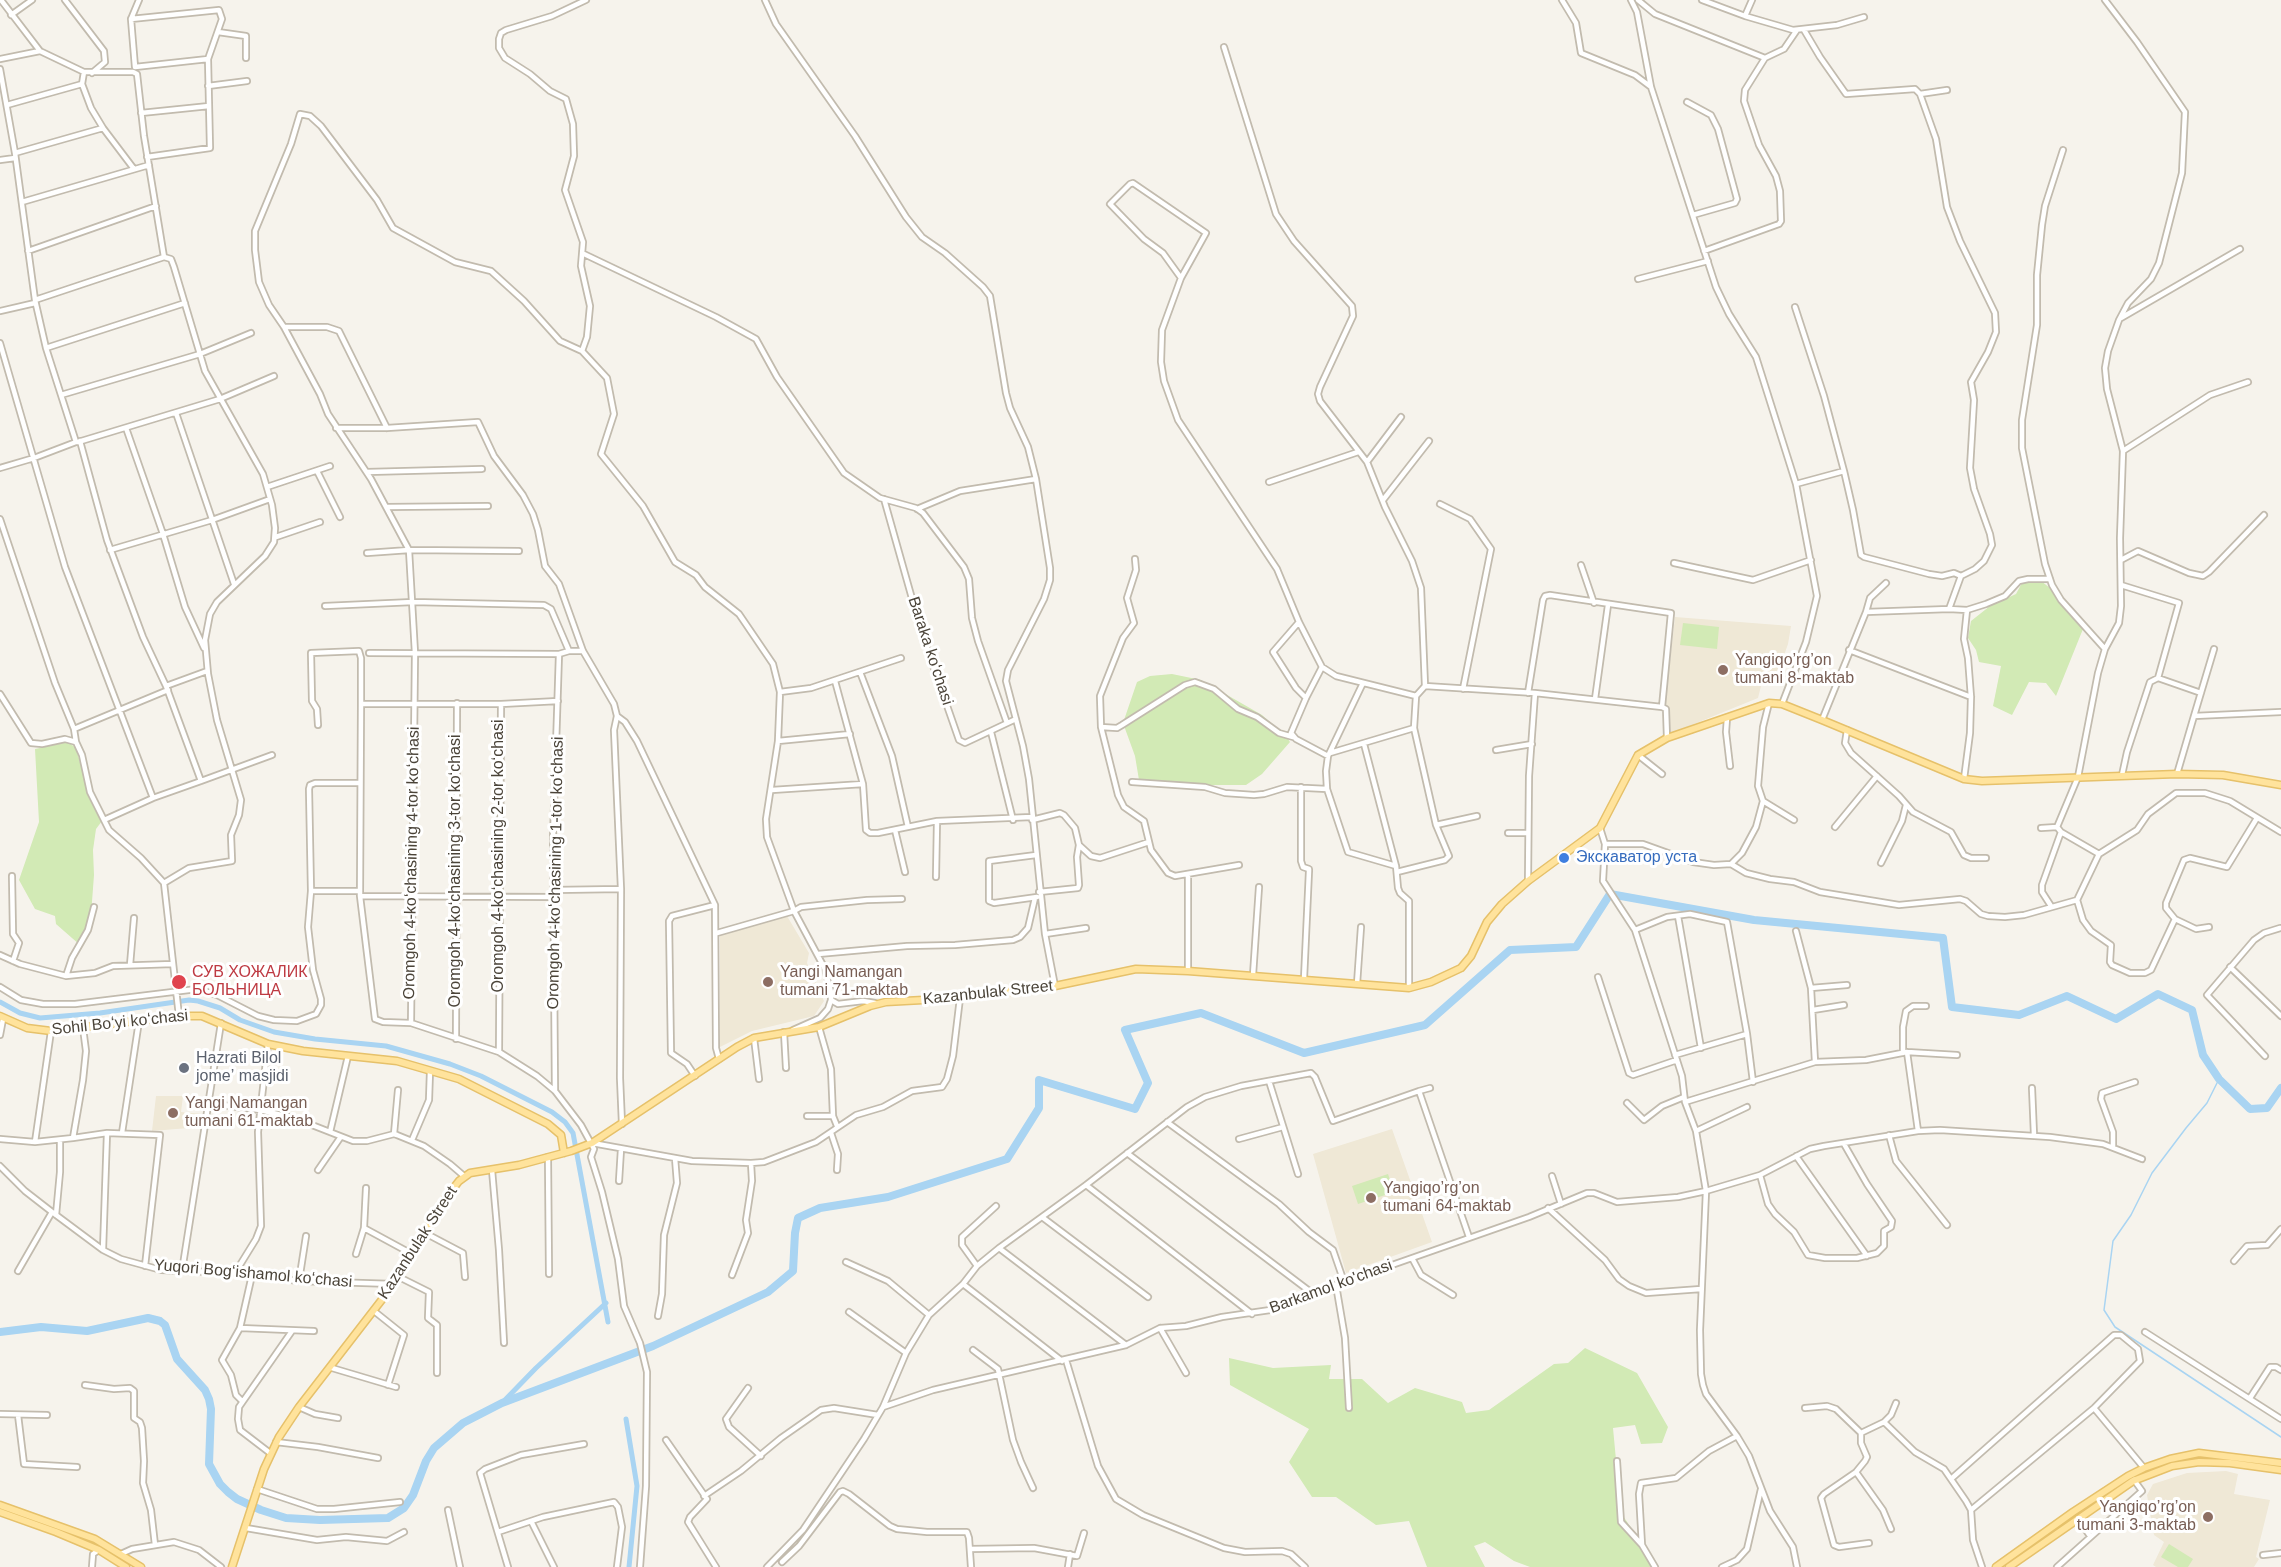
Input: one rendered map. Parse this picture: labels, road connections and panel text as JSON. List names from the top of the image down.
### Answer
{
  "streets": {
    "main road": ["Kazanbulak Street", "Sohil Boʻyi koʻchasi"],
    "street": [
      "Baraka koʻchasi",
      "Oromgoh 4-koʻchasining 2-tor koʻchasi",
      "Oromgoh 4-koʻchasining 4-tor koʻchasi",
      "Oromgoh 4-koʻchasining 3-tor koʻchasi",
      "Oromgoh 4-koʻchasining 1-tor koʻchasi",
      "Yuqori Bogʻishamol koʻchasi",
      "Barkamol ko'chasi"
    ]
  },
  "crossings": [
    ["Oromgoh 4-koʻchasining 2-tor koʻchasi", "Oromgoh 4-koʻchasining 4-tor koʻchasi"],
    ["Oromgoh 4-koʻchasining 2-tor koʻchasi", "Oromgoh 4-koʻchasining 3-tor koʻchasi"],
    ["Kazanbulak Street", "Sohil Boʻyi koʻchasi"],
    ["Kazanbulak Street", "Yuqori Bogʻishamol koʻchasi"]
  ],
  "places": [
    "Yangiqo’rg’on tumani 8-maktab",
    "Экскаватор уста",
    "СУВ ХОЖАЛИК БОЛЬНИЦА",
    "Yangi Namangan tumani 71-maktab",
    "Hazrati Bilol jome’ masjidi",
    "Yangi Namangan tumani 61-maktab",
    "Yangiqo’rg’on tumani 64-maktab",
    "Yangiqo’rg’on tumani 3-maktab"
  ]
}
